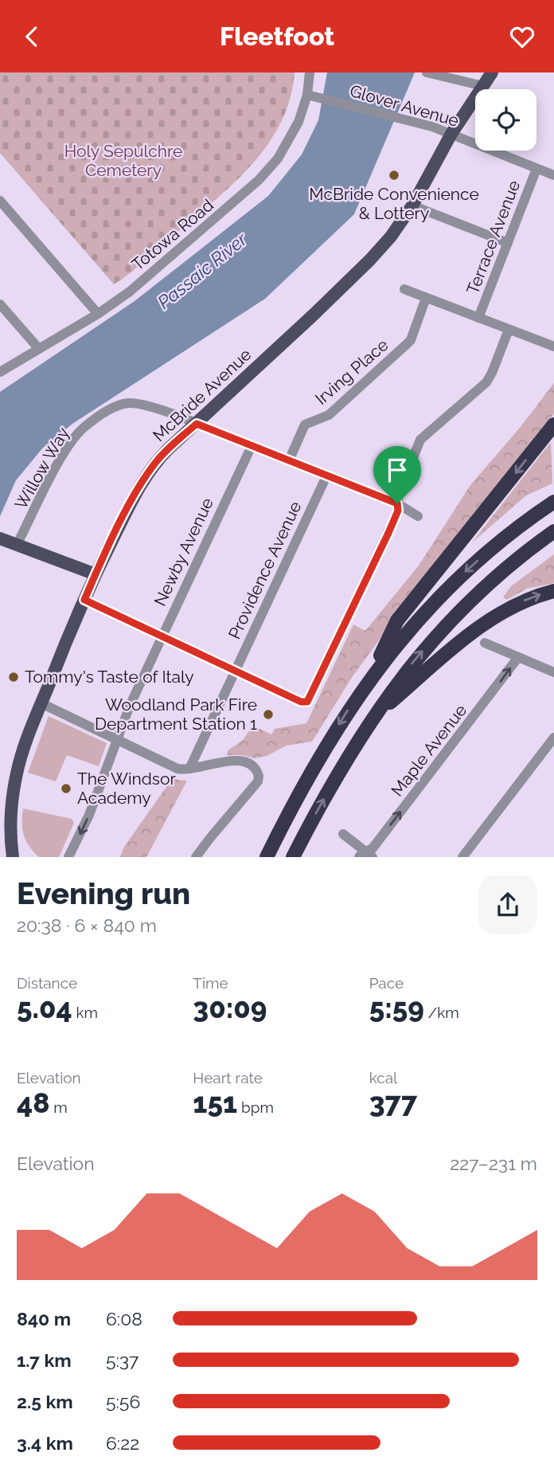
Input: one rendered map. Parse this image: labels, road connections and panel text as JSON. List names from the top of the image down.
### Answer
{
  "streets": {
    "main road": ["McBride Avenue"],
    "street": [
      "Glover Avenue",
      "Totowa Road",
      "Terrace Avenue",
      "Irving Place",
      "Willow Way",
      "Newby Avenue",
      "Providence Avenue",
      "Maple Avenue"
    ]
  },
  "crossings": [
    ["Glover Avenue", "Totowa Road"],
    ["Glover Avenue", "Terrace Avenue"],
    ["Glover Avenue", "McBride Avenue"],
    ["Irving Place", "Willow Way"],
    ["McBride Avenue", "Willow Way"],
    ["Willow Way", "Newby Avenue"],
    ["Willow Way", "Providence Avenue"]
  ],
  "water": ["Passaic River"],
  "parks": ["Holy Sepulchre Cemetery"],
  "places": [
    "McBride Convenience & Lottery",
    "Tommy's Taste of Italy",
    "Woodland Park Fire Department Station 1",
    "The Windsor Academy"
  ],
  "page": {
    "header": "Fleetfoot",
    "heading": ["Evening run", "20:38 · 6 × 840 m"],
    "stats": [
      ["Distance", "5.04 km"],
      ["Time", "30:09"],
      ["Pace", "5:59 /km"],
      ["Elevation", "48 m"],
      ["Heart rate", "151 bpm"],
      ["kcal", "377"]
    ],
    "chart": ["Elevation", "227–231 m"],
    "list": [
      {
        "name": "840 m",
        "note": "6:08"
      },
      {
        "name": "1.7 km",
        "note": "5:37"
      },
      {
        "name": "2.5 km",
        "note": "5:56"
      },
      {
        "name": "3.4 km",
        "note": "6:22"
      }
    ]
  }
}
